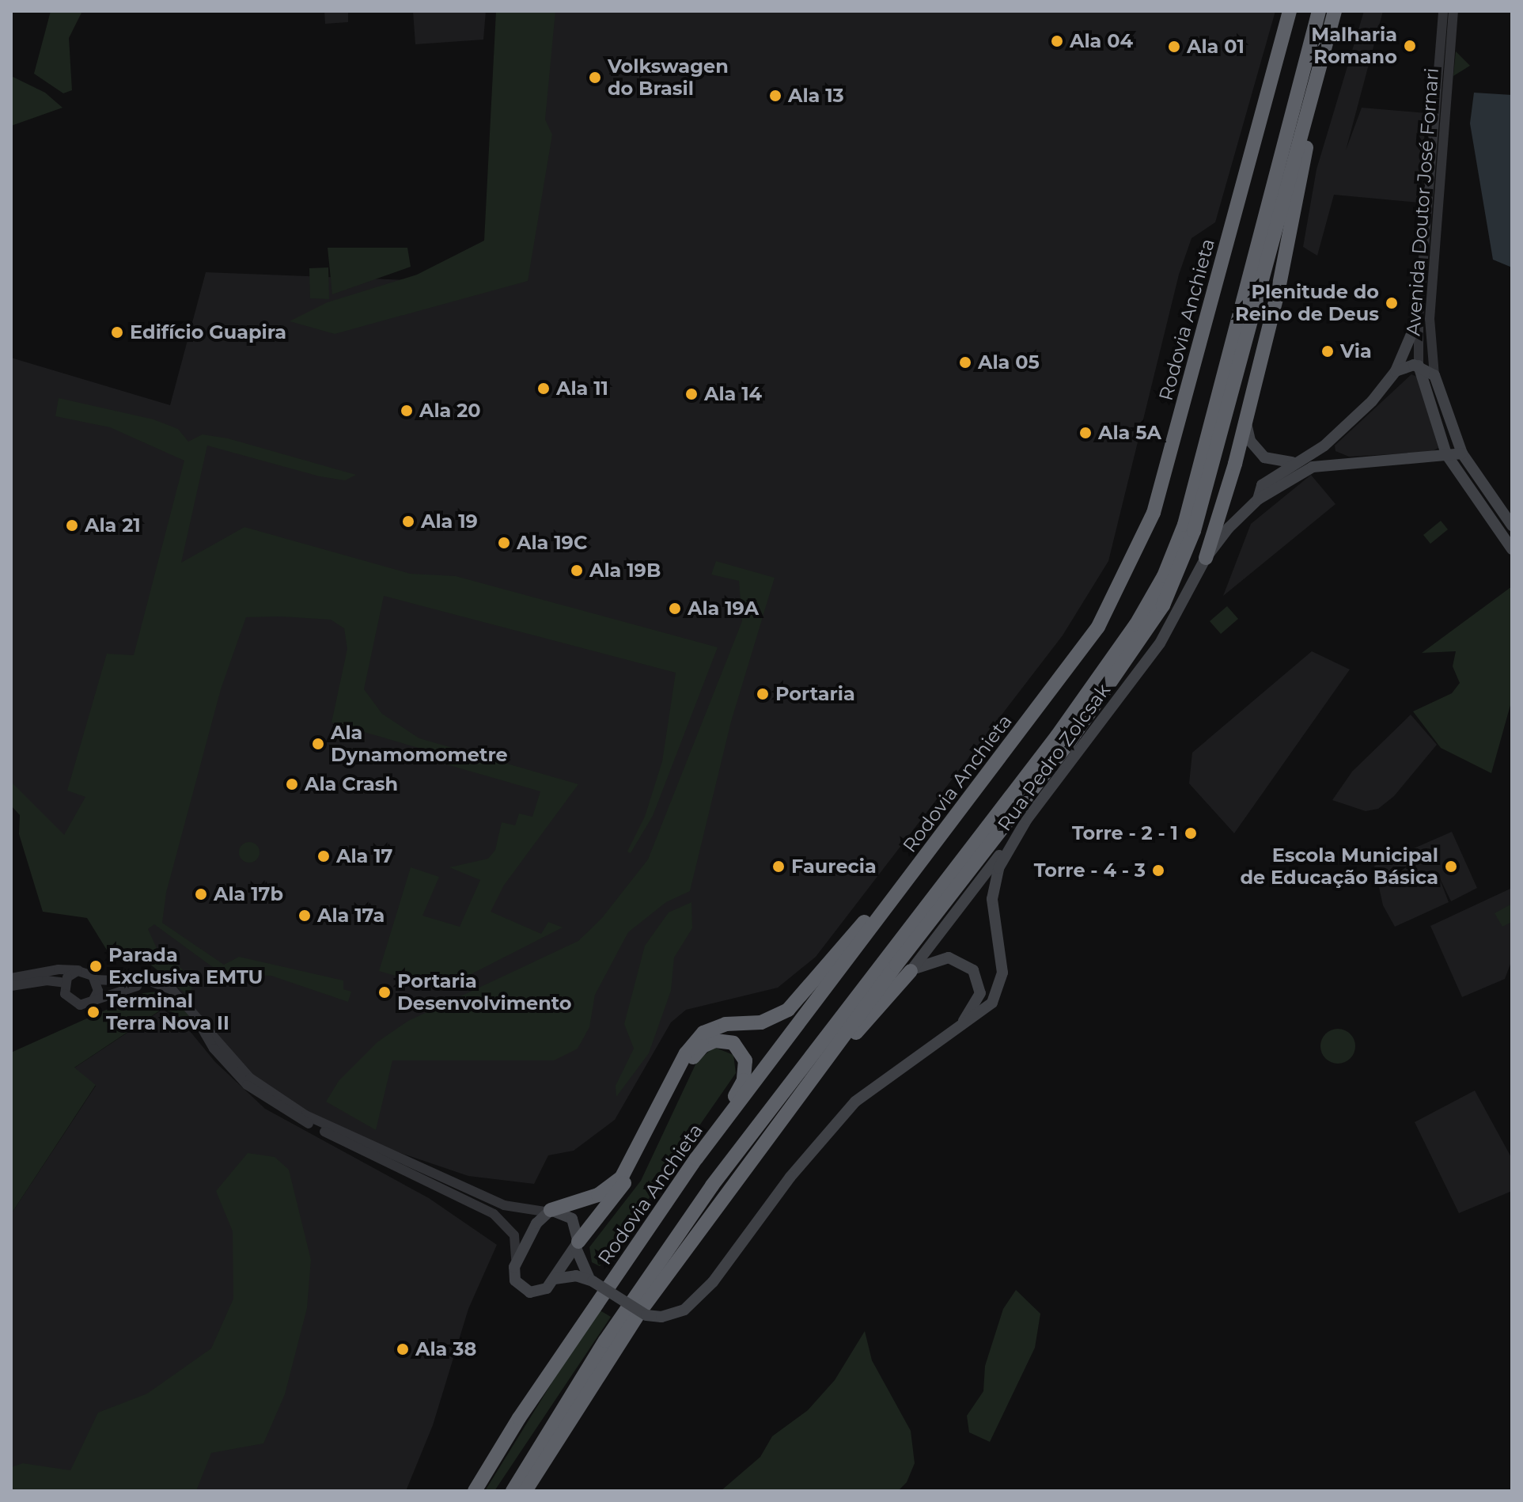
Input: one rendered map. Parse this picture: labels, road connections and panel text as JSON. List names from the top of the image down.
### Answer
{
  "streets": {
    "highway": ["Rodovia Anchieta"],
    "main road": ["Avenida Doutor José Fornari", "Rua Pedro Zolcsak"]
  },
  "crossings": [
    ["Avenida Doutor José Fornari", "Rua Pedro Zolcsak"]
  ],
  "places": [
    "Ala 04",
    "Malharia Romano",
    "Ala 01",
    "Volkswagen do Brasil",
    "Ala 13",
    "Plenitude do Reino de Deus",
    "Edifício Guapira",
    "Via",
    "Ala 05",
    "Ala 11",
    "Ala 14",
    "Ala 20",
    "Ala 5A",
    "Ala 19",
    "Ala 21",
    "Ala 19C",
    "Ala 19B",
    "Ala 19A",
    "Portaria",
    "Ala Dynamomometre",
    "Ala Crash",
    "Torre - 2 - 1",
    "Ala 17",
    "Faurecia",
    "Escola Municipal de Educação Básica",
    "Torre - 4 - 3",
    "Ala 17b",
    "Ala 17a",
    "Parada Exclusiva EMTU",
    "Portaria Desenvolvimento",
    "Terminal Terra Nova II",
    "Ala 38"
  ]
}
